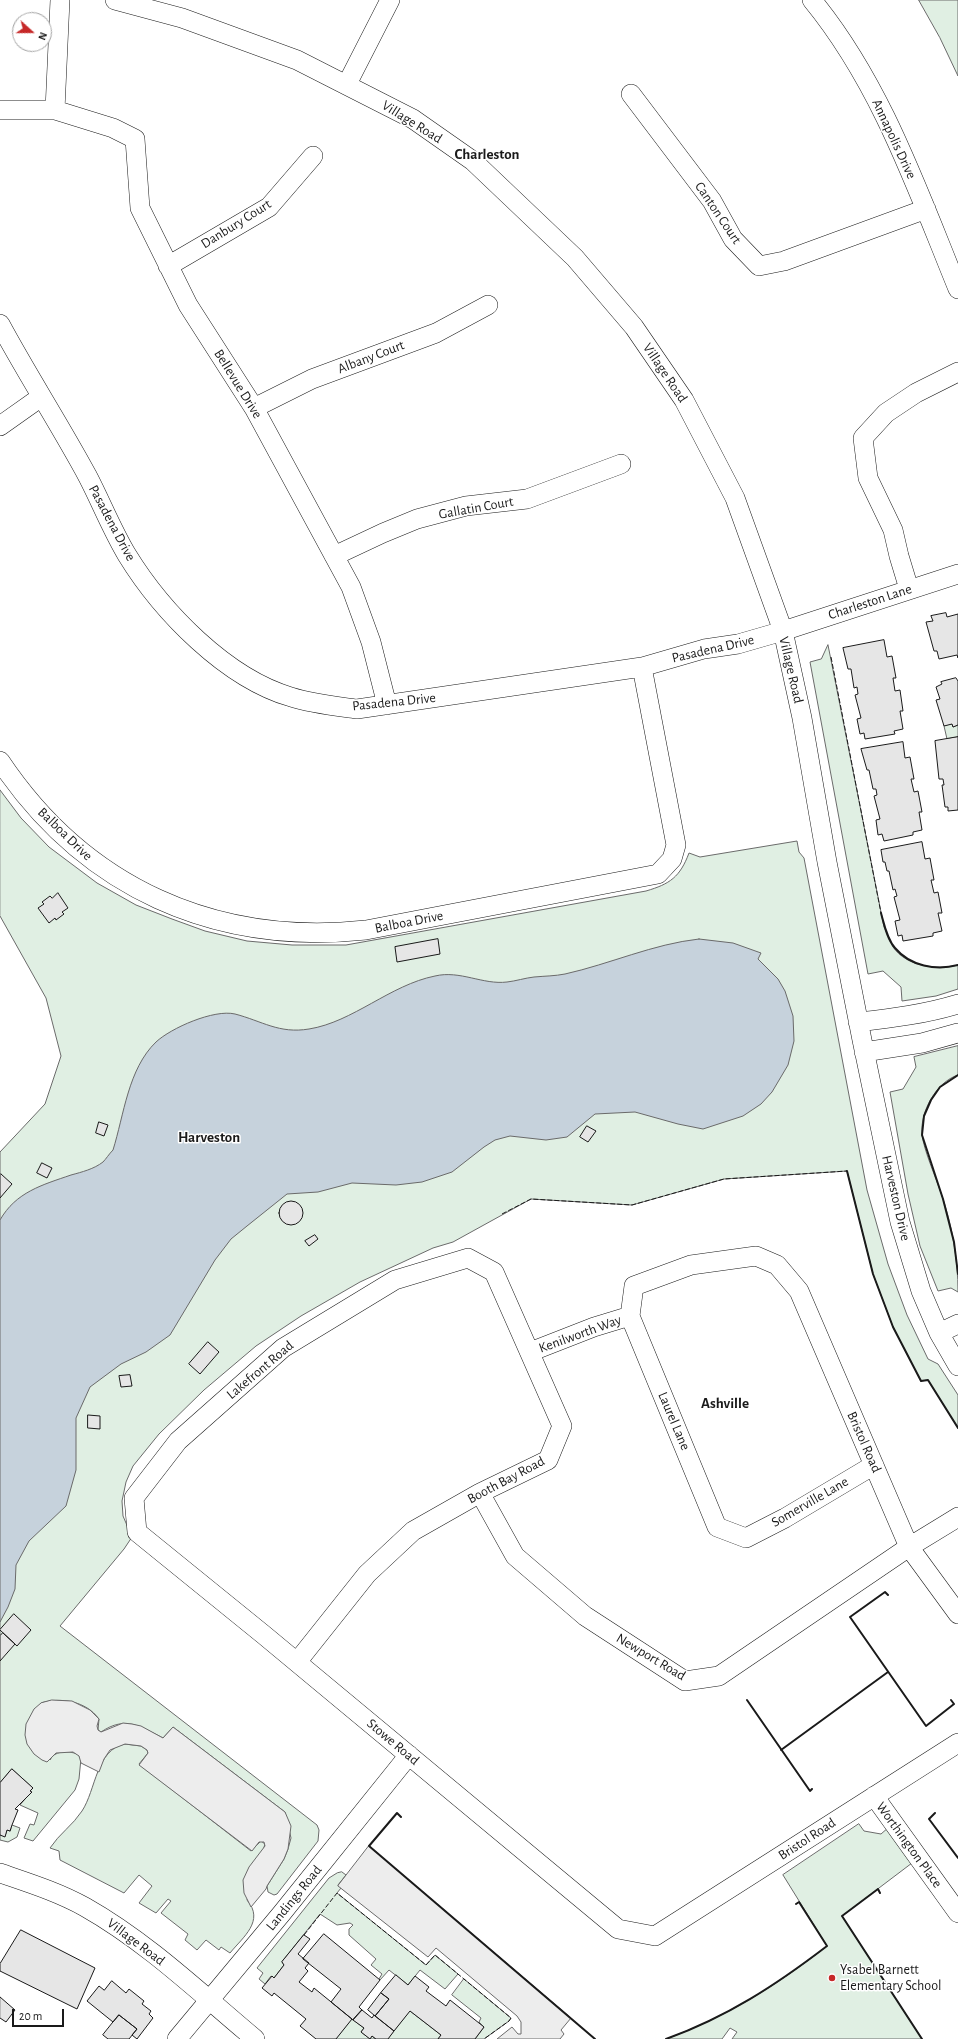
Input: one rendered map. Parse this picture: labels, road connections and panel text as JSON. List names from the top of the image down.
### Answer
{
  "streets": {
    "street": [
      "Village Road",
      "Annapolis Drive",
      "Canton Court",
      "Danbury Court",
      "Albany Court",
      "Bellevue Drive",
      "Gallatin Court",
      "Pasadena Drive",
      "Charleston Lane",
      "Balboa Drive",
      "Harveston Drive",
      "Kenilworth Way",
      "Lakefront Road",
      "Laurel Lane",
      "Bristol Road",
      "Booth Bay Road",
      "Somerville Lane",
      "Newport Road",
      "Stowe Road",
      "Worthington Place",
      "Landings Road"
    ]
  },
  "crossings": [
    ["Village Road", "Pasadena Drive"],
    ["Village Road", "Charleston Lane"],
    ["Village Road", "Harveston Drive"],
    ["Village Road", "Landings Road"],
    ["Annapolis Drive", "Canton Court"],
    ["Danbury Court", "Bellevue Drive"],
    ["Albany Court", "Bellevue Drive"],
    ["Bellevue Drive", "Gallatin Court"],
    ["Bellevue Drive", "Pasadena Drive"],
    ["Pasadena Drive", "Charleston Lane"],
    ["Pasadena Drive", "Balboa Drive"],
    ["Kenilworth Way", "Laurel Lane"],
    ["Kenilworth Way", "Bristol Road"],
    ["Kenilworth Way", "Booth Bay Road"],
    ["Lakefront Road", "Booth Bay Road"],
    ["Lakefront Road", "Stowe Road"],
    ["Laurel Lane", "Bristol Road"],
    ["Laurel Lane", "Somerville Lane"],
    ["Bristol Road", "Somerville Lane"],
    ["Bristol Road", "Newport Road"],
    ["Bristol Road", "Stowe Road"],
    ["Bristol Road", "Worthington Place"],
    ["Booth Bay Road", "Newport Road"],
    ["Booth Bay Road", "Stowe Road"],
    ["Stowe Road", "Landings Road"]
  ],
  "districts": ["Charleston", "Harveston", "Ashville"],
  "places": ["Ysabel Barnett Elementary School"],
  "scale_bar": "20 m",
  "north": "right"
}
